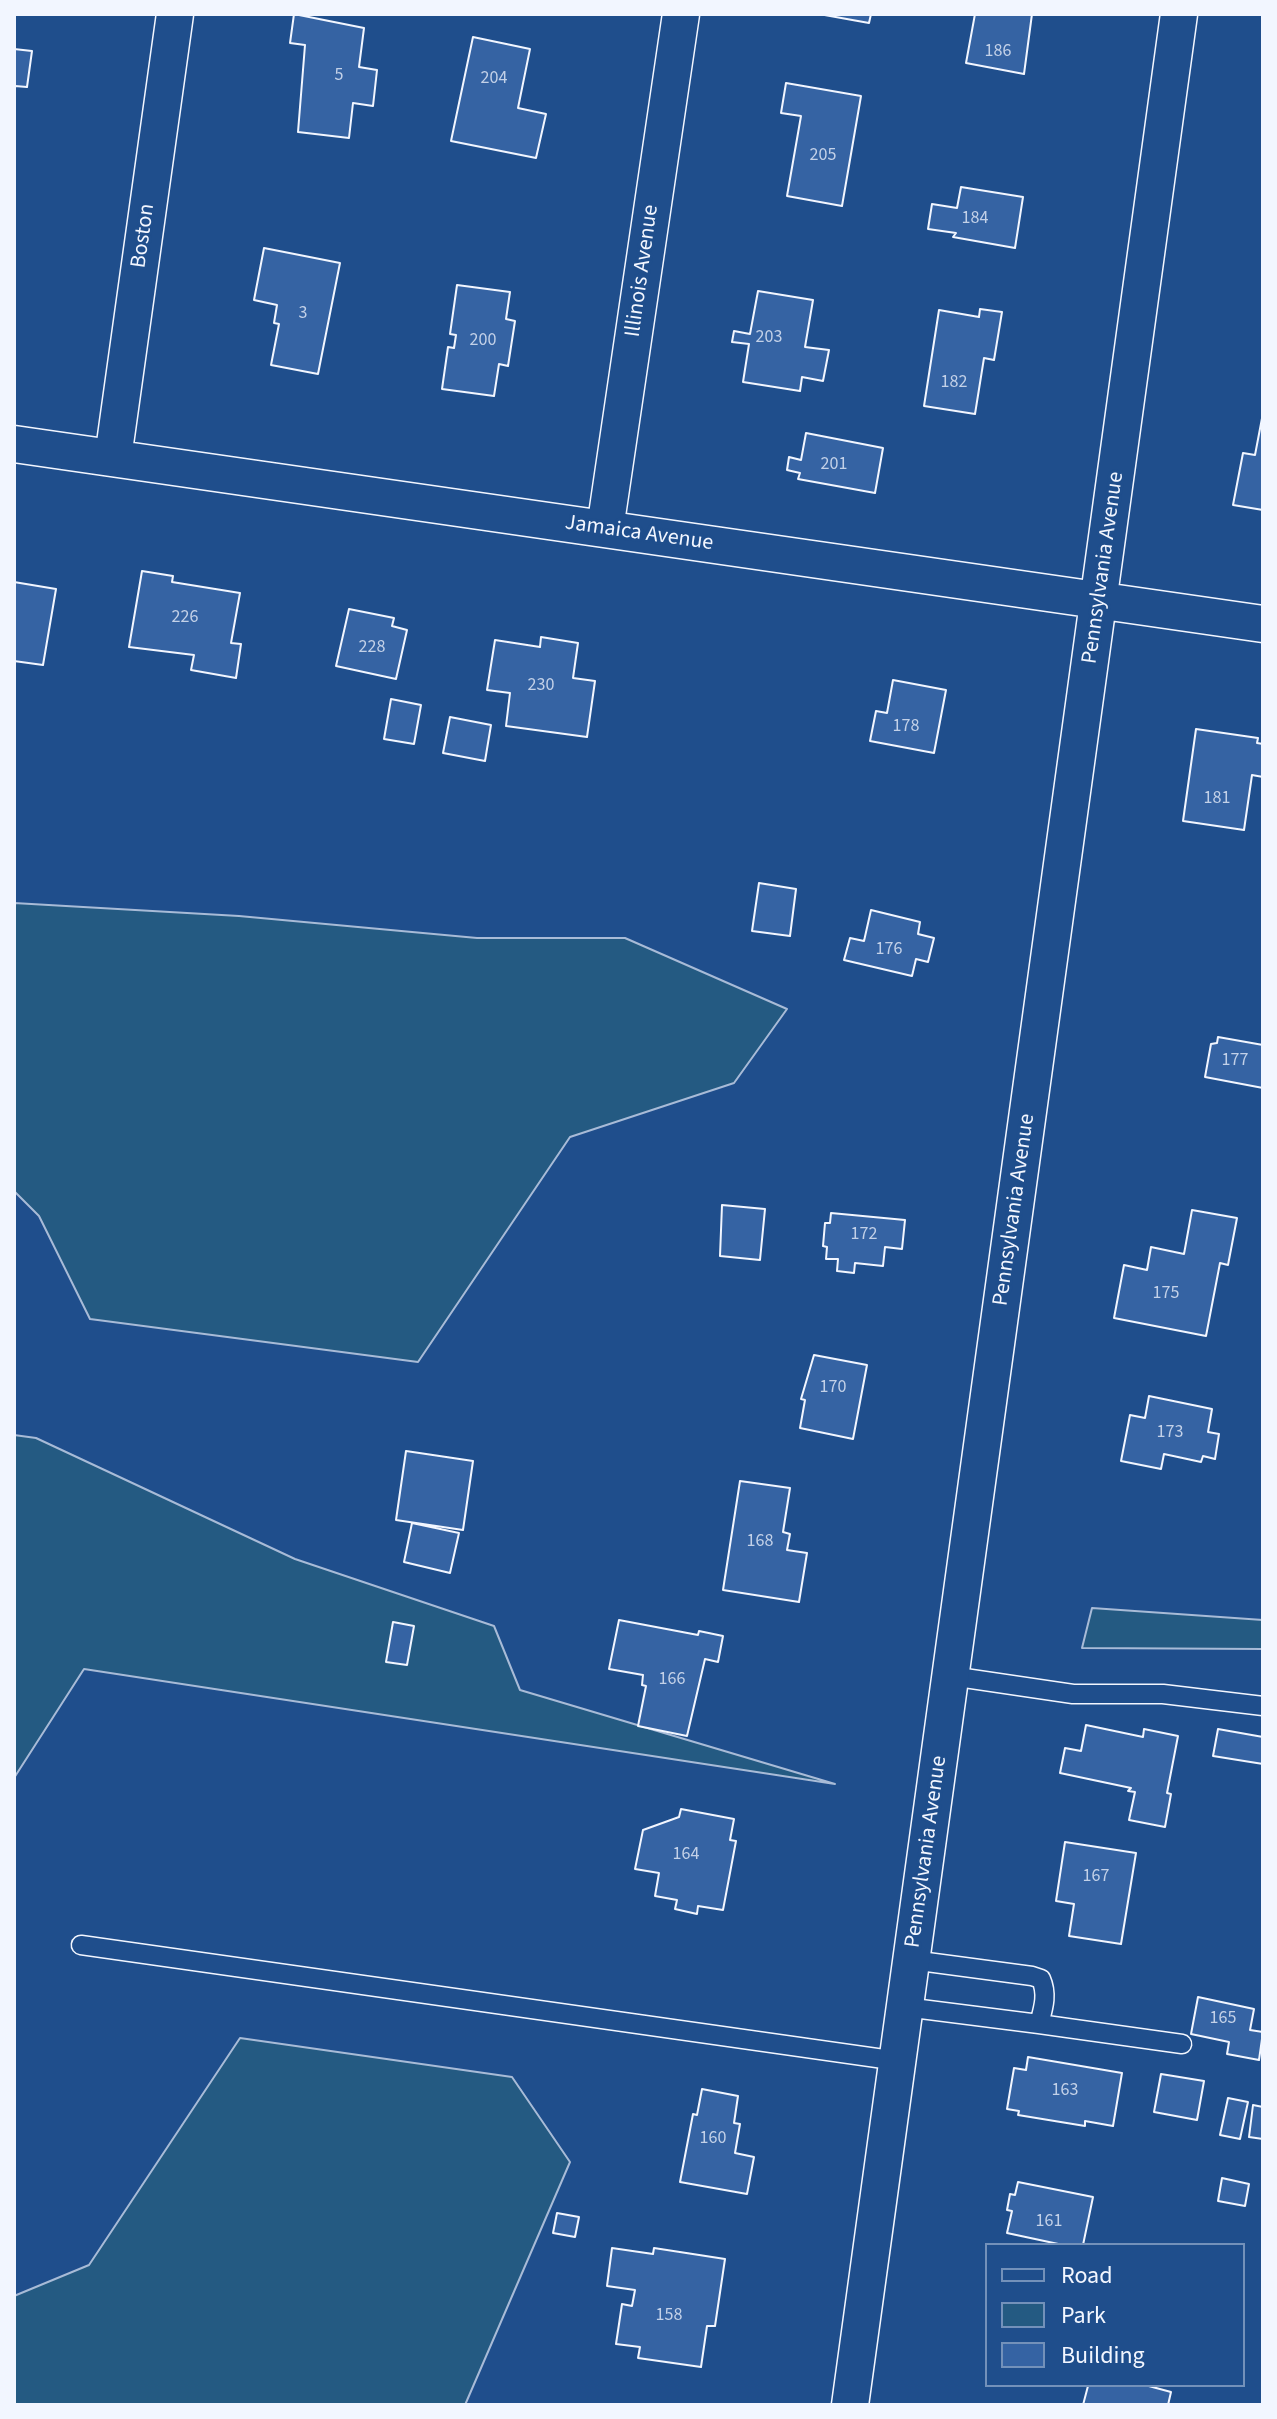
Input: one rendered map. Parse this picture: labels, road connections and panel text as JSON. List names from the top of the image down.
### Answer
{
  "streets": {
    "street": [
      "Boston",
      "Illinois Avenue",
      "Jamaica Avenue",
      "Pennsylvania Avenue"
    ]
  },
  "crossings": [
    ["Boston", "Jamaica Avenue"],
    ["Illinois Avenue", "Jamaica Avenue"],
    ["Jamaica Avenue", "Pennsylvania Avenue"]
  ],
  "house_numbers": [
    "186",
    "5",
    "204",
    "205",
    "184",
    "3",
    "203",
    "200",
    "182",
    "201",
    "226",
    "228",
    "230",
    "178",
    "181",
    "176",
    "177",
    "172",
    "175",
    "170",
    "173",
    "168",
    "166",
    "164",
    "167",
    "165",
    "163",
    "160",
    "161",
    "158"
  ],
  "legend": ["Road", "Park", "Building"]
}
